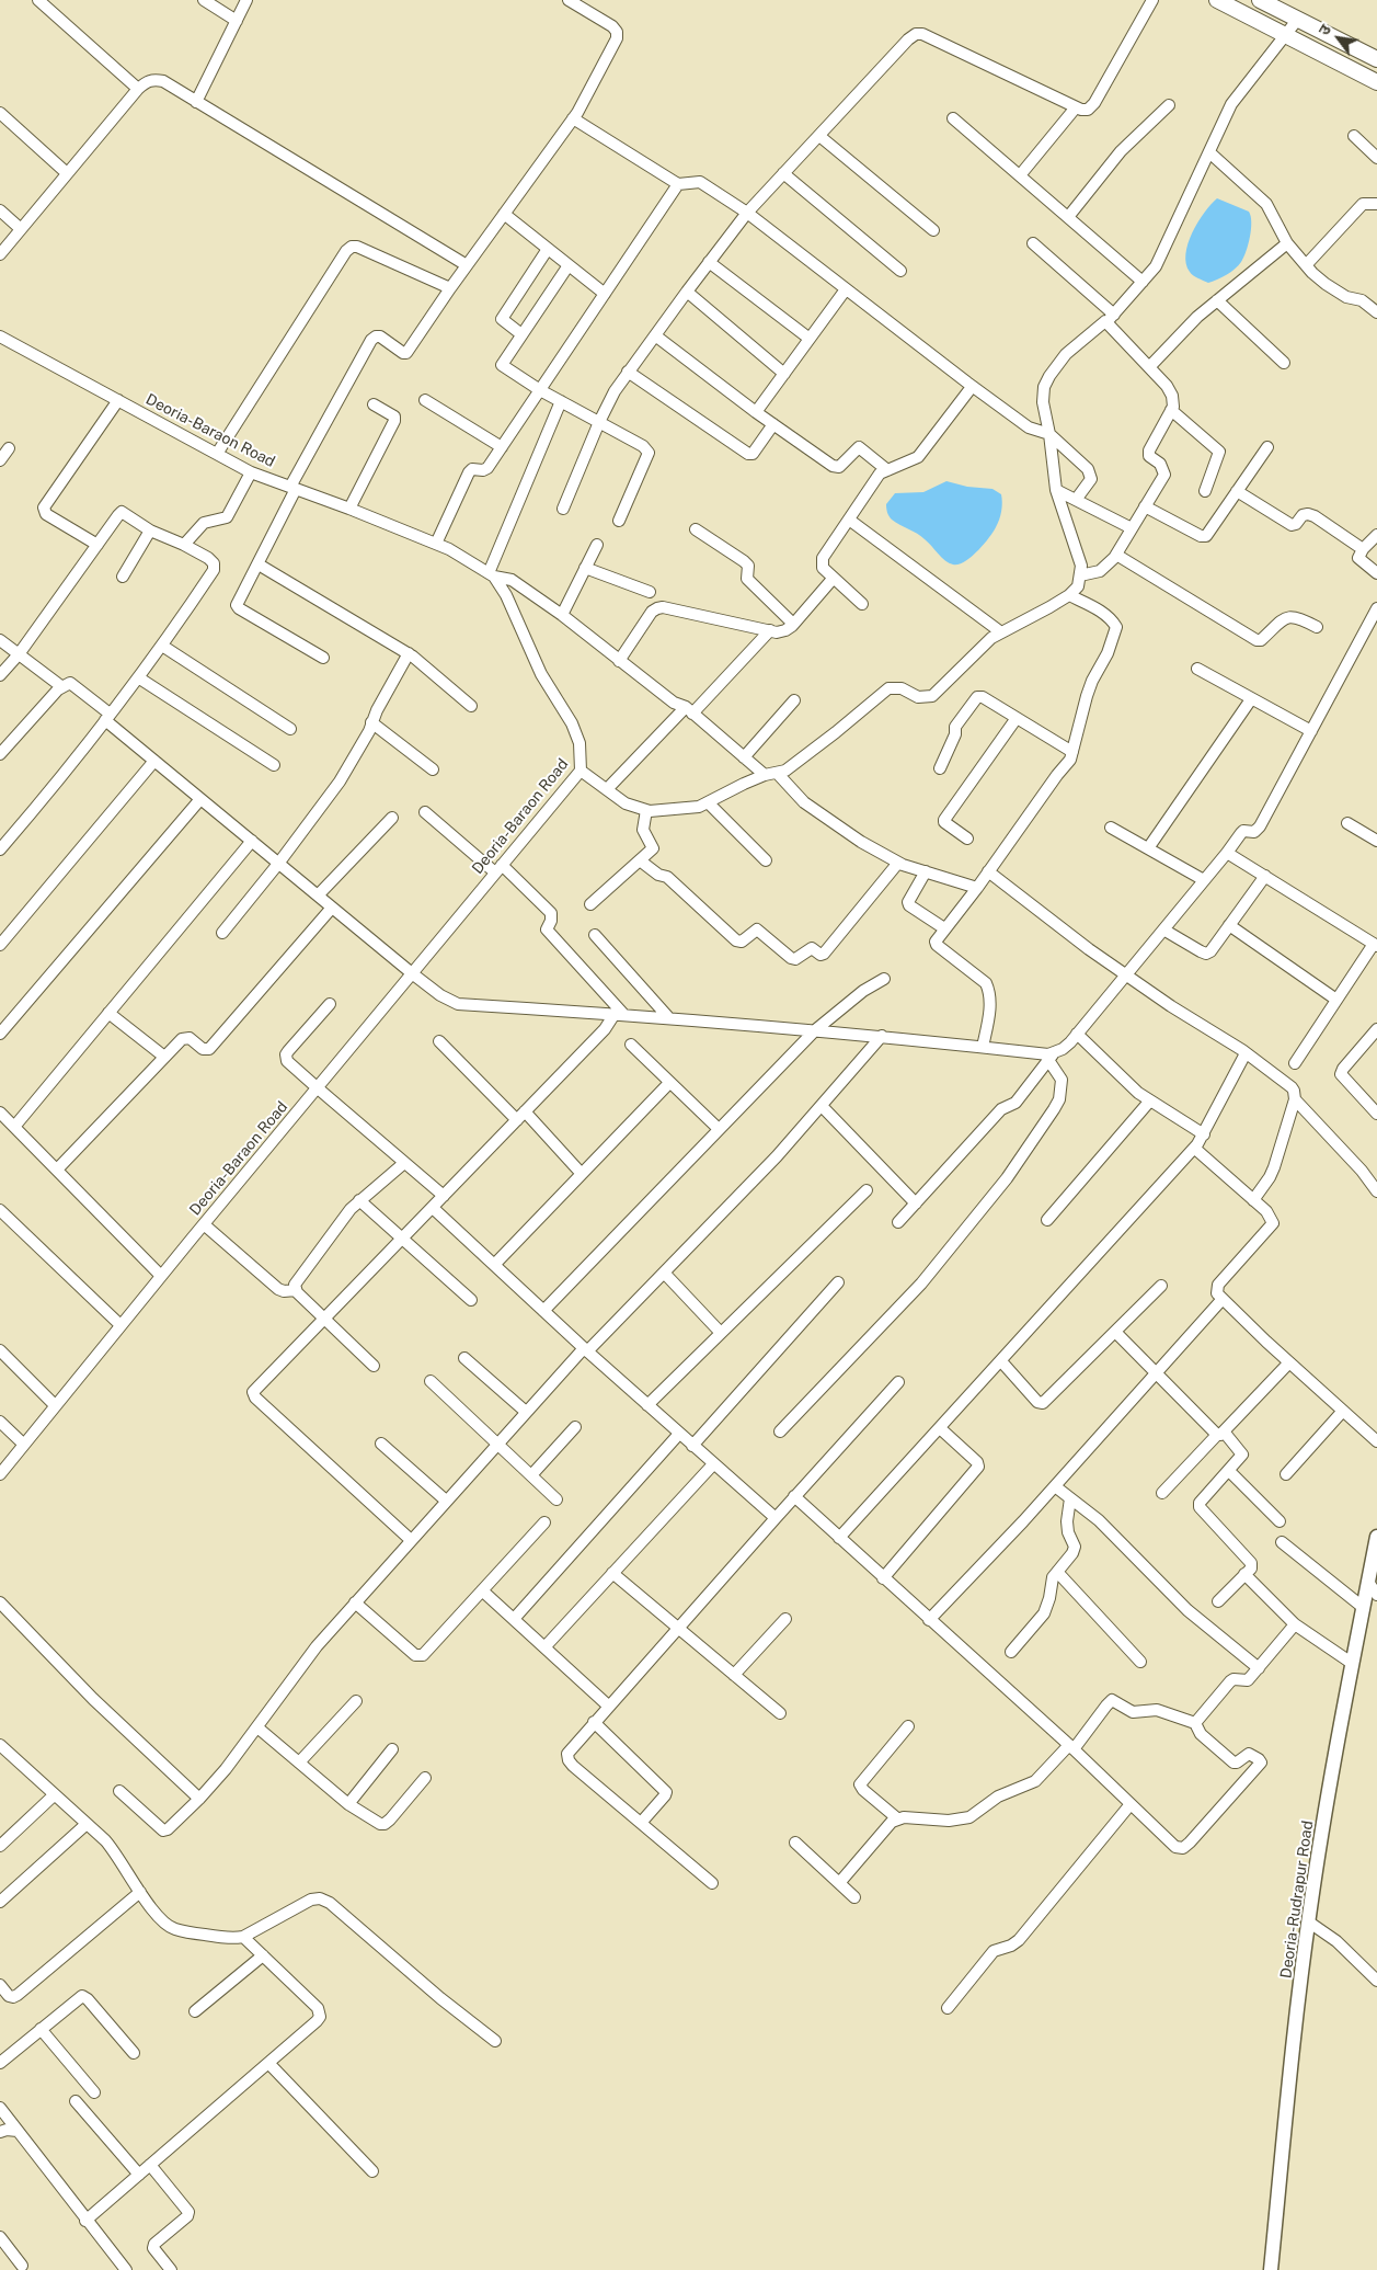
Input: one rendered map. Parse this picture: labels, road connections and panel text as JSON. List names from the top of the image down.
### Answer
{
  "streets": {
    "main road": ["Deoria-Rudrapur Road"],
    "street": ["Deoria-Baraon Road"]
  },
  "north": "top left"
}
